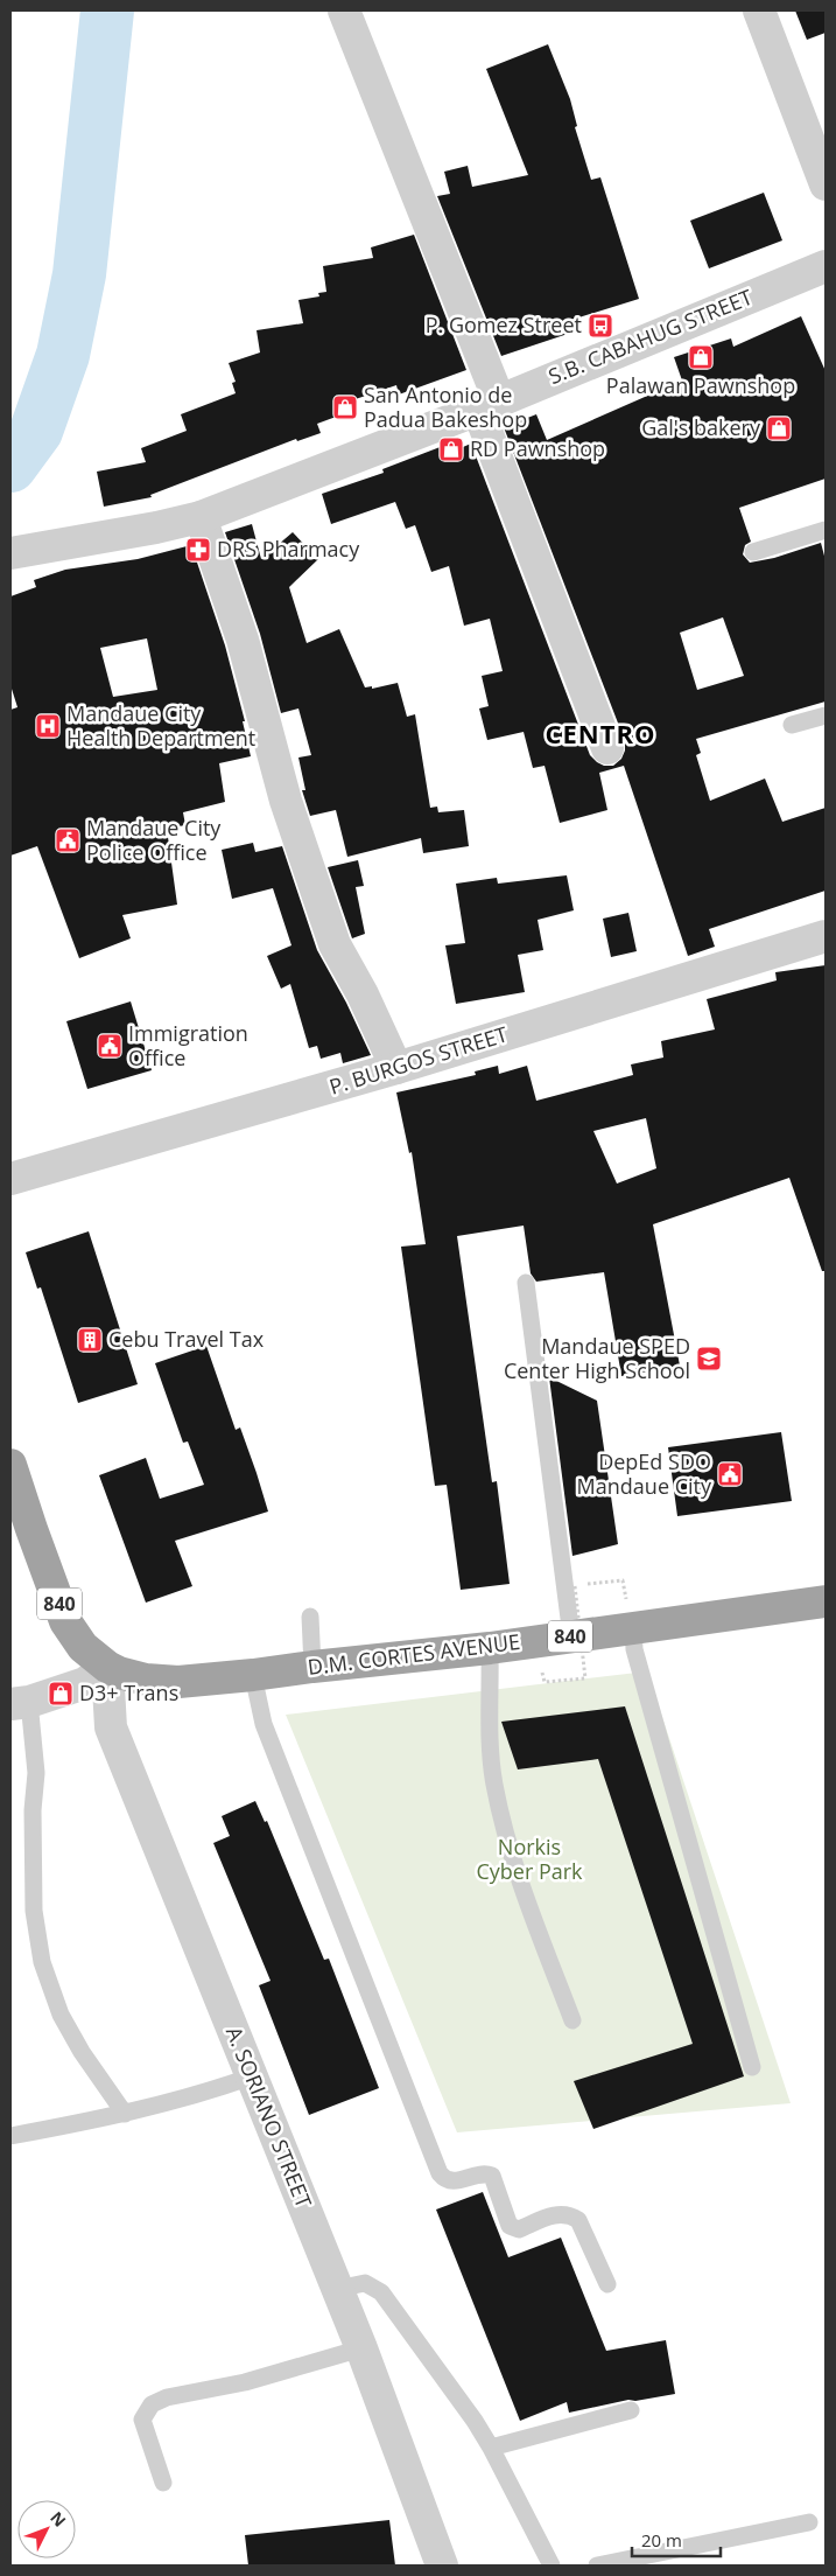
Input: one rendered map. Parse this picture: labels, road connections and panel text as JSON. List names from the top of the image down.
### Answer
{
  "streets": {
    "highway": ["840", "D.M. CORTES AVENUE"],
    "street": ["S.B. CABAHUG STREET", "P. BURGOS STREET", "A. SORIANO STREET"]
  },
  "crossings": [
    ["840", "D.M. CORTES AVENUE"],
    ["840", "A. SORIANO STREET"],
    ["D.M. CORTES AVENUE", "A. SORIANO STREET"]
  ],
  "districts": ["CENTRO"],
  "parks": ["Norkis Cyber Park"],
  "places": {
    "bus stop": ["P. Gomez Street"],
    "shop": [
      "Palawan Pawnshop",
      "San Antonio de Padua Bakeshop",
      "Gal's bakery",
      "RD Pawnshop",
      "D3+ Trans"
    ],
    "pharmacy": ["DRS Pharmacy"],
    "hospital": ["Mandaue City Health Department"],
    "public building": ["Mandaue City Police Office", "Immigration Office", "DepEd SDO Mandaue City"],
    "building": ["Cebu Travel Tax"],
    "school or university": ["Mandaue SPED Center High School"]
  },
  "scale_bar": "20 m",
  "north": "top right"
}
